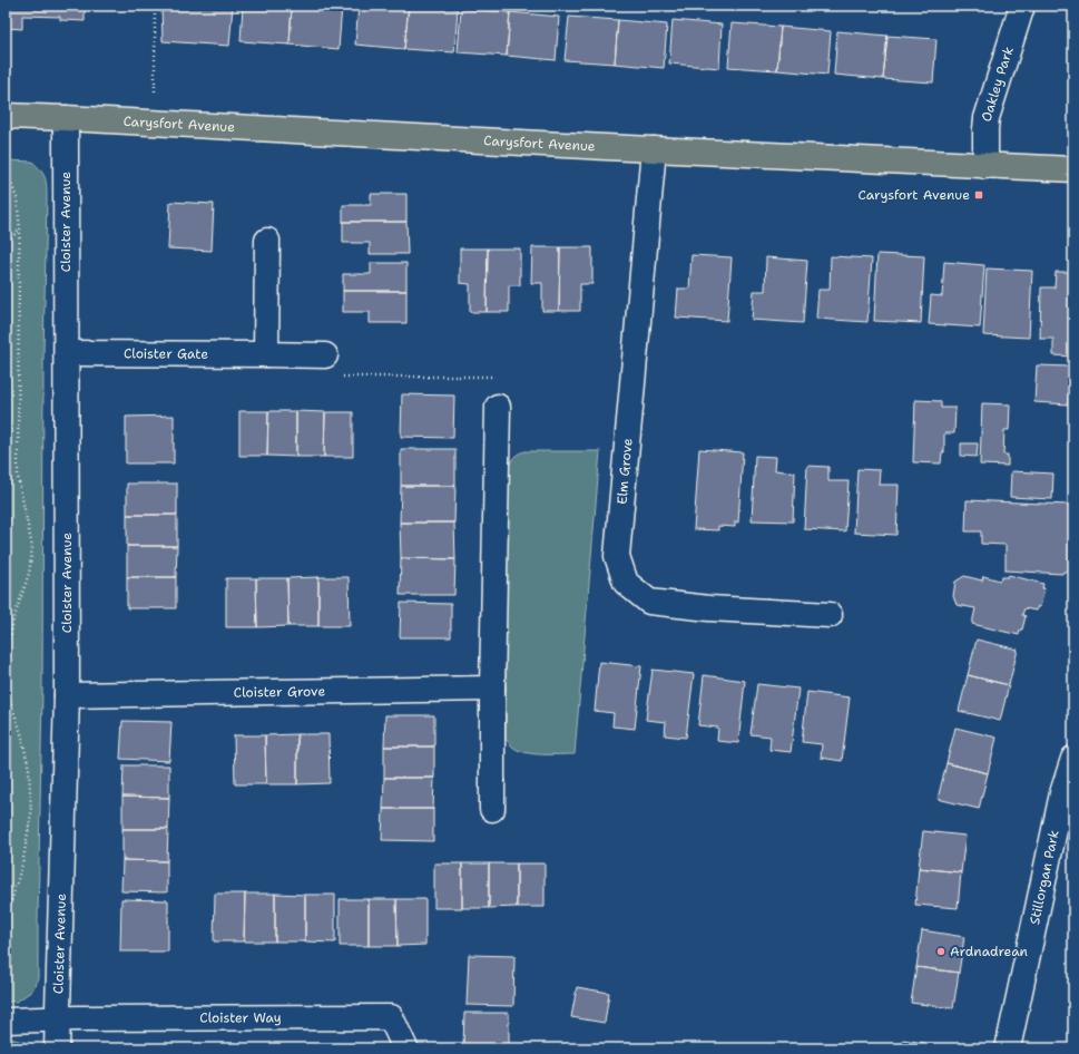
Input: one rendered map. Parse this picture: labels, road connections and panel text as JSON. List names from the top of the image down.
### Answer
{
  "streets": {
    "main road": ["Carysfort Avenue"],
    "street": [
      "Oakley Park",
      "Cloister Avenue",
      "Cloister Gate",
      "Elm Grove",
      "Cloister Grove",
      "Stillorgan Park",
      "Cloister Way"
    ]
  },
  "crossings": [
    ["Oakley Park", "Carysfort Avenue"],
    ["Carysfort Avenue", "Cloister Avenue"],
    ["Carysfort Avenue", "Elm Grove"],
    ["Cloister Avenue", "Cloister Gate"],
    ["Cloister Avenue", "Cloister Grove"],
    ["Cloister Avenue", "Cloister Way"]
  ],
  "places": {
    "transit": ["Carysfort Avenue"],
    "other": ["Ardnadrean"]
  }
}
